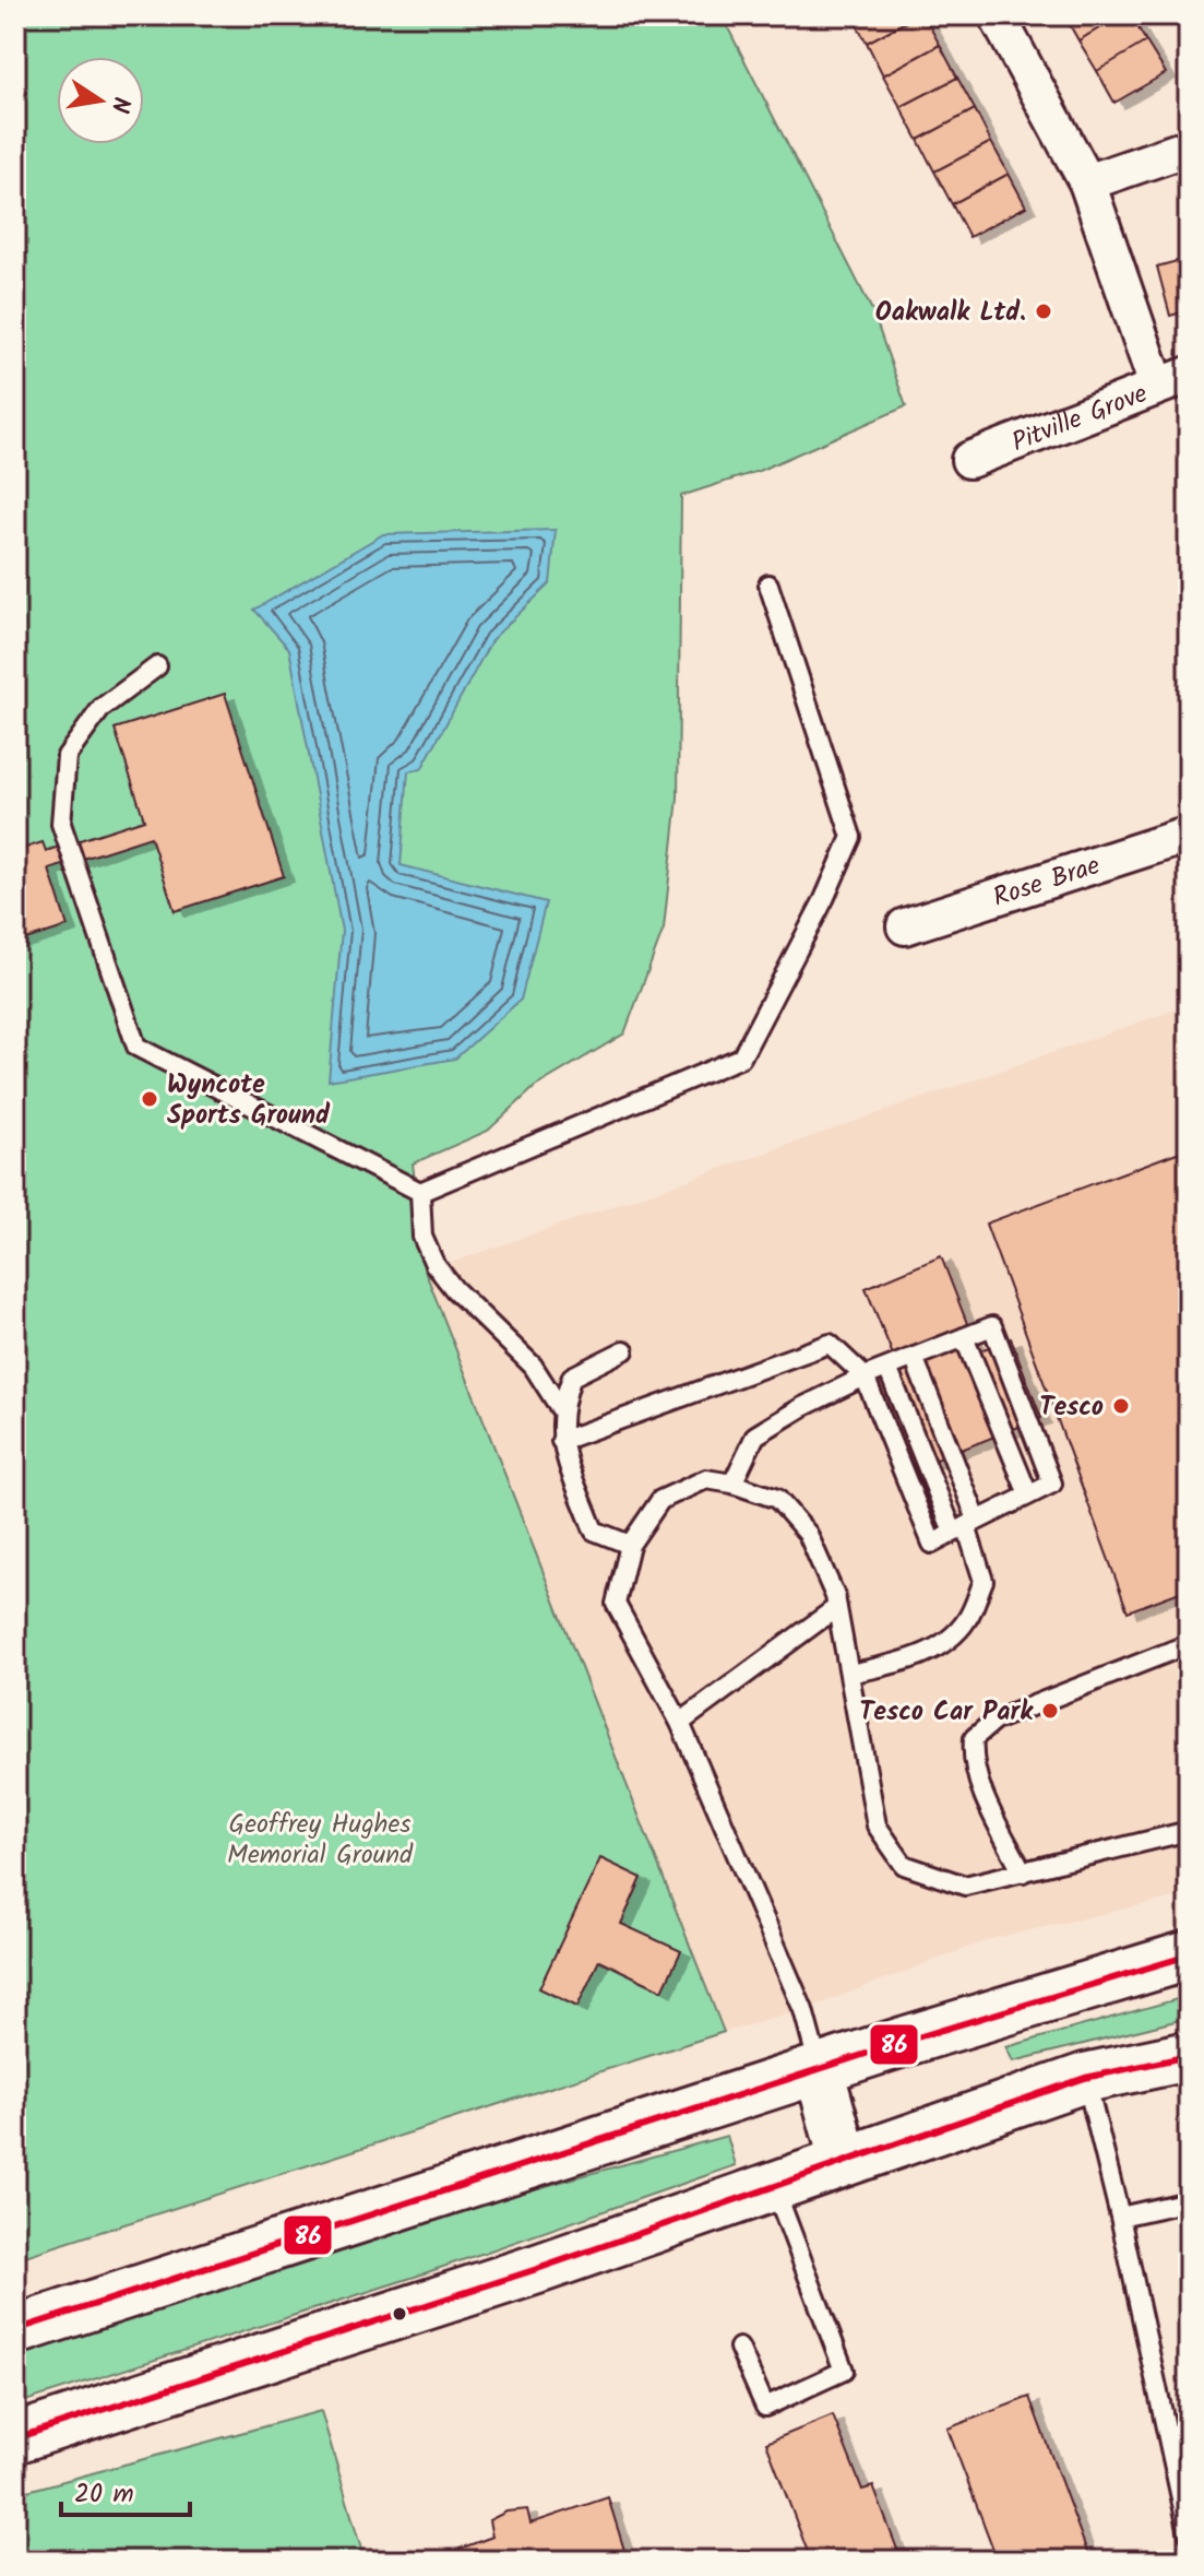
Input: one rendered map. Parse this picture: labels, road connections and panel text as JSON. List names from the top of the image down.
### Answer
{
  "streets": {
    "street": ["Pitville Grove", "Rose Brae"]
  },
  "parks": ["Geoffrey Hughes Memorial Ground"],
  "places": [
    "Oakwalk Ltd.",
    "Wyncote Sports Ground",
    "Tesco",
    "Tesco Car Park"
  ],
  "lines": ["transit line 86"],
  "scale_bar": "20 m",
  "north": "right"
}
